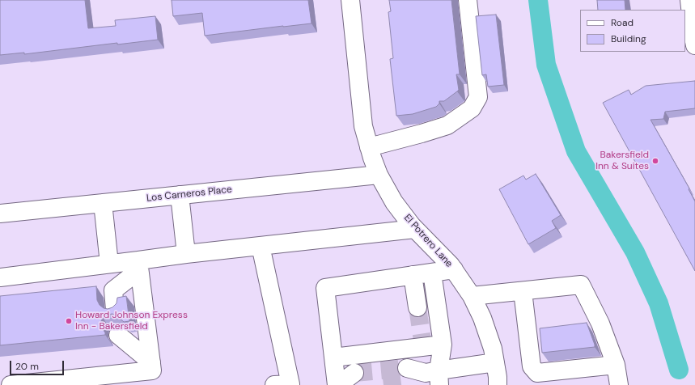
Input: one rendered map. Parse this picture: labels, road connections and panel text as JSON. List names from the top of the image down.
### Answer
{
  "streets": {
    "street": ["Los Carneros Place", "El Potrero Lane"]
  },
  "crossings": [
    ["Los Carneros Place", "El Potrero Lane"]
  ],
  "places": ["Bakersfield Inn & Suites", "Howard Johnson Express Inn - Bakersfield"],
  "legend": ["Road", "Building"],
  "scale_bar": "20 m"
}
